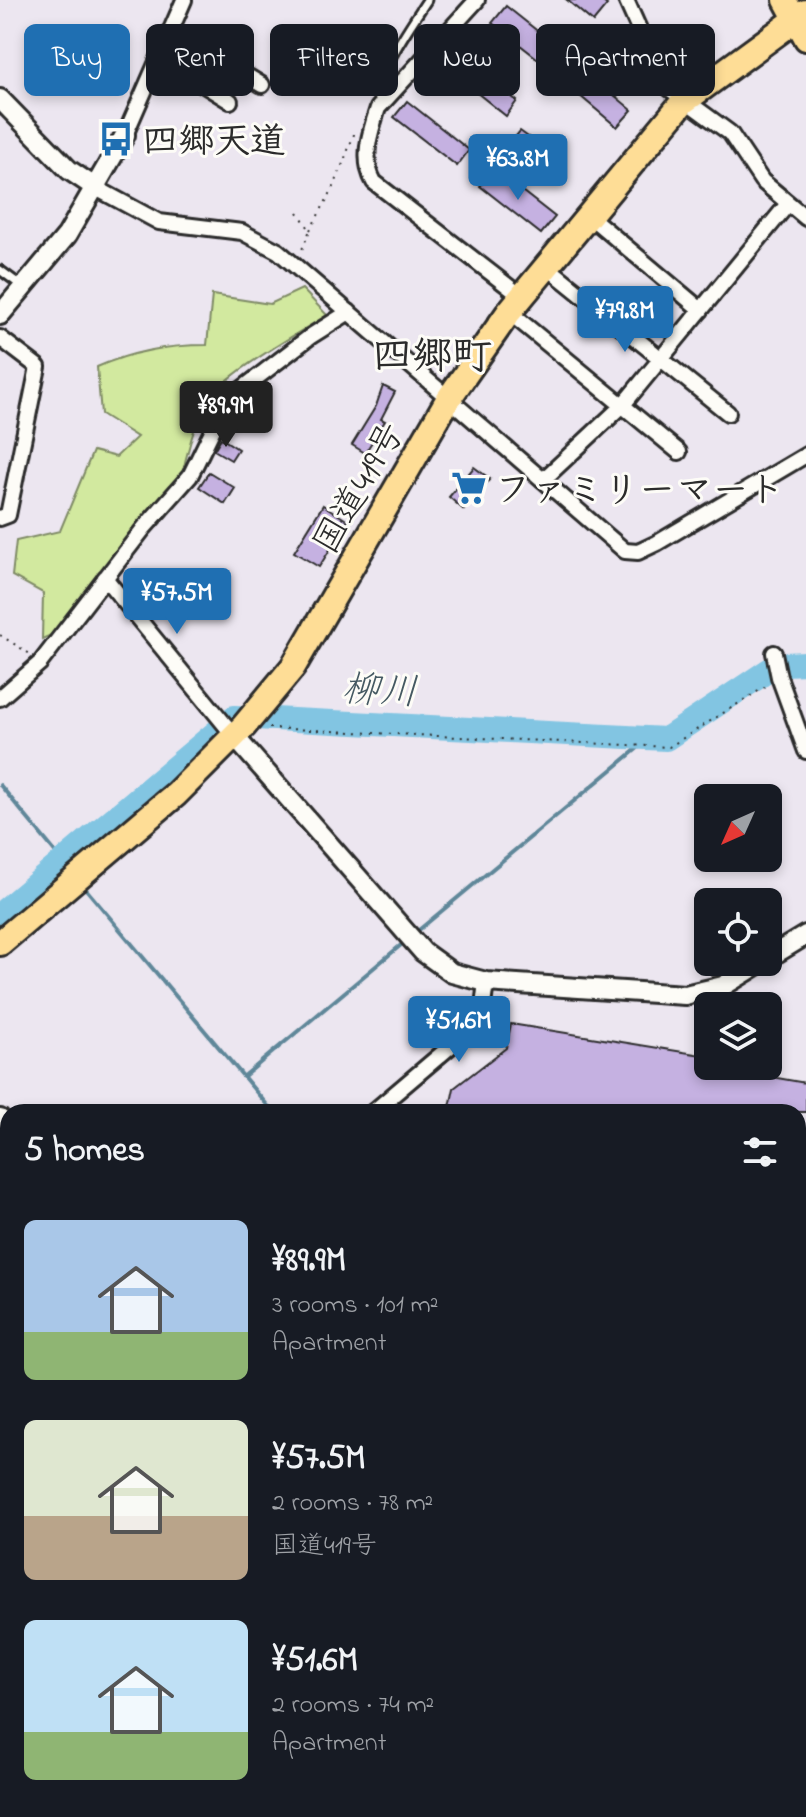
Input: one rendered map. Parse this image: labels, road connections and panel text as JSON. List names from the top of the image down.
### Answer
{
  "streets": {
    "highway": ["国道419号"]
  },
  "districts": ["四郷町"],
  "water": ["柳川"],
  "places": {
    "bus stop": ["四郷天道"],
    "supermarket": ["ファミリーマート"]
  },
  "north": "bottom left",
  "page": {
    "chip": [
      "Buy",
      "Rent",
      "Filters",
      "New",
      "Apartment"
    ],
    "price": [
      "¥63.8M",
      "¥79.8M",
      "¥89.9M",
      "¥57.5M",
      "¥51.6M"
    ],
    "heading": "5 homes",
    "list": [
      {
        "name": "¥89.9M",
        "note": "3 rooms · 101 m² · Apartment"
      },
      {
        "name": "¥57.5M",
        "note": "2 rooms · 78 m² · 国道419号"
      },
      {
        "name": "¥51.6M",
        "note": "2 rooms · 74 m² · Apartment"
      }
    ]
  }
}
